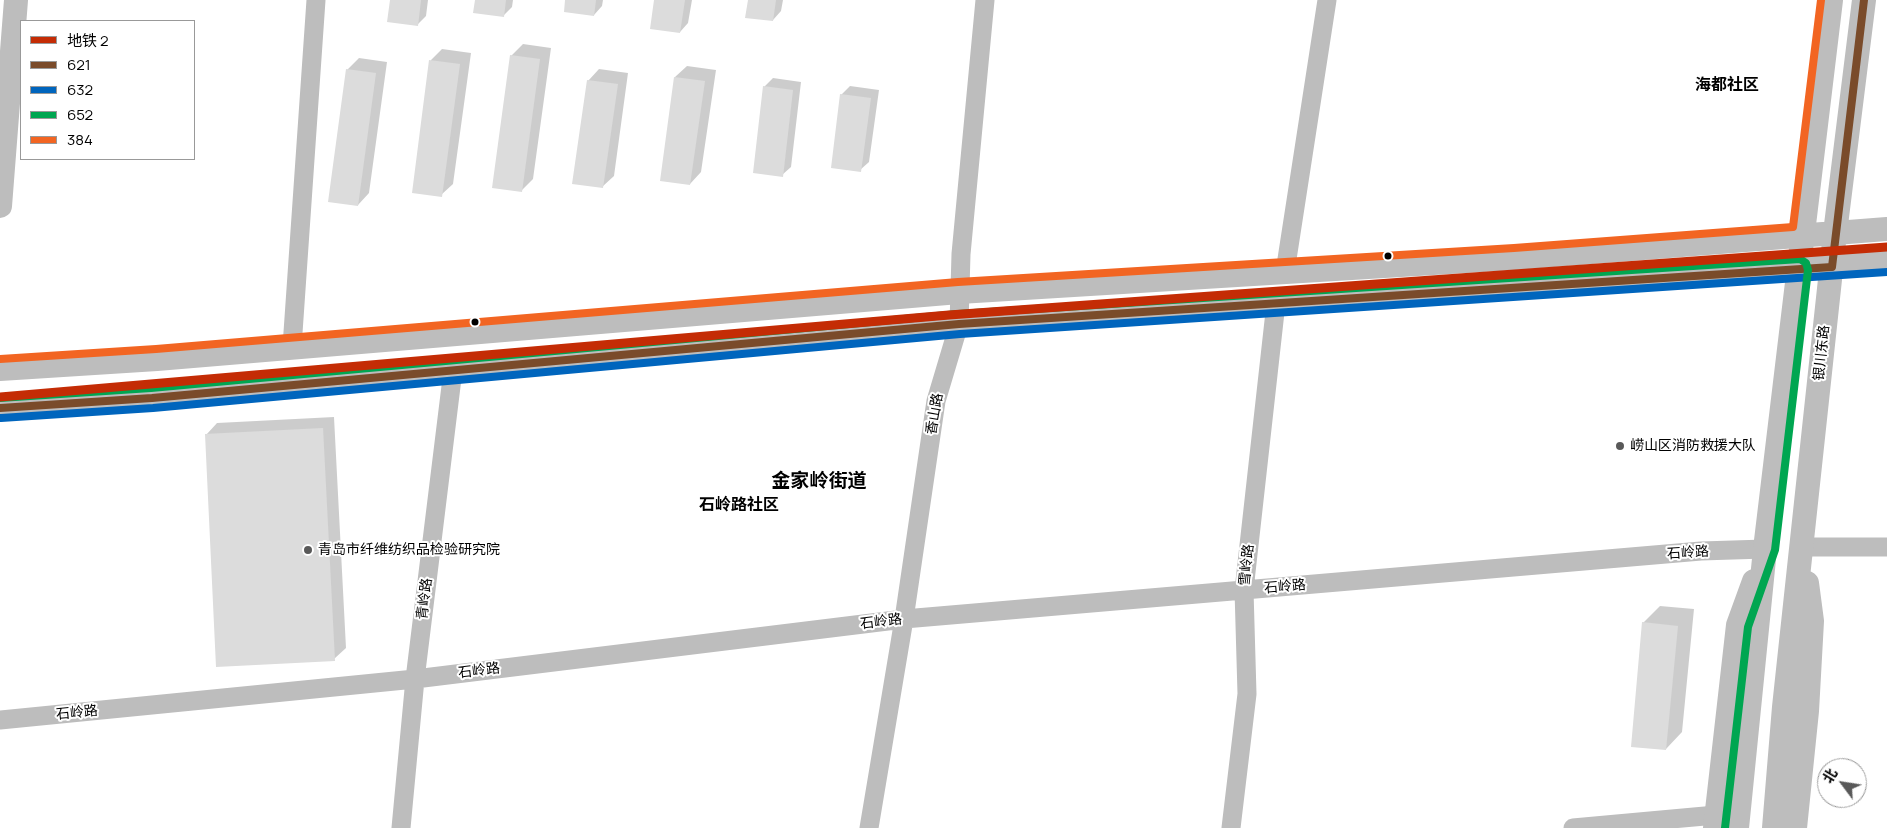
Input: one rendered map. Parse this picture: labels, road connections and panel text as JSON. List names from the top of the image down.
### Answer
{
  "streets": {
    "main road": ["银川东路"],
    "street": [
      "香山路",
      "石岭路",
      "雪岭路",
      "青岭路"
    ]
  },
  "crossings": [
    ["香山路", "石岭路"],
    ["石岭路", "雪岭路"],
    ["石岭路", "青岭路"]
  ],
  "districts": ["海都社区", "金家岭街道", "石岭路社区"],
  "places": ["崂山区消防救援大队", "青岛市纤维纺织品检验研究院"],
  "lines": [
    "transit line 621",
    "transit line 384",
    "metro line 2",
    "transit line 652",
    "transit line 632"
  ],
  "legend": [
    "地铁 2",
    "621",
    "632",
    "652",
    "384"
  ],
  "north": "top left"
}
